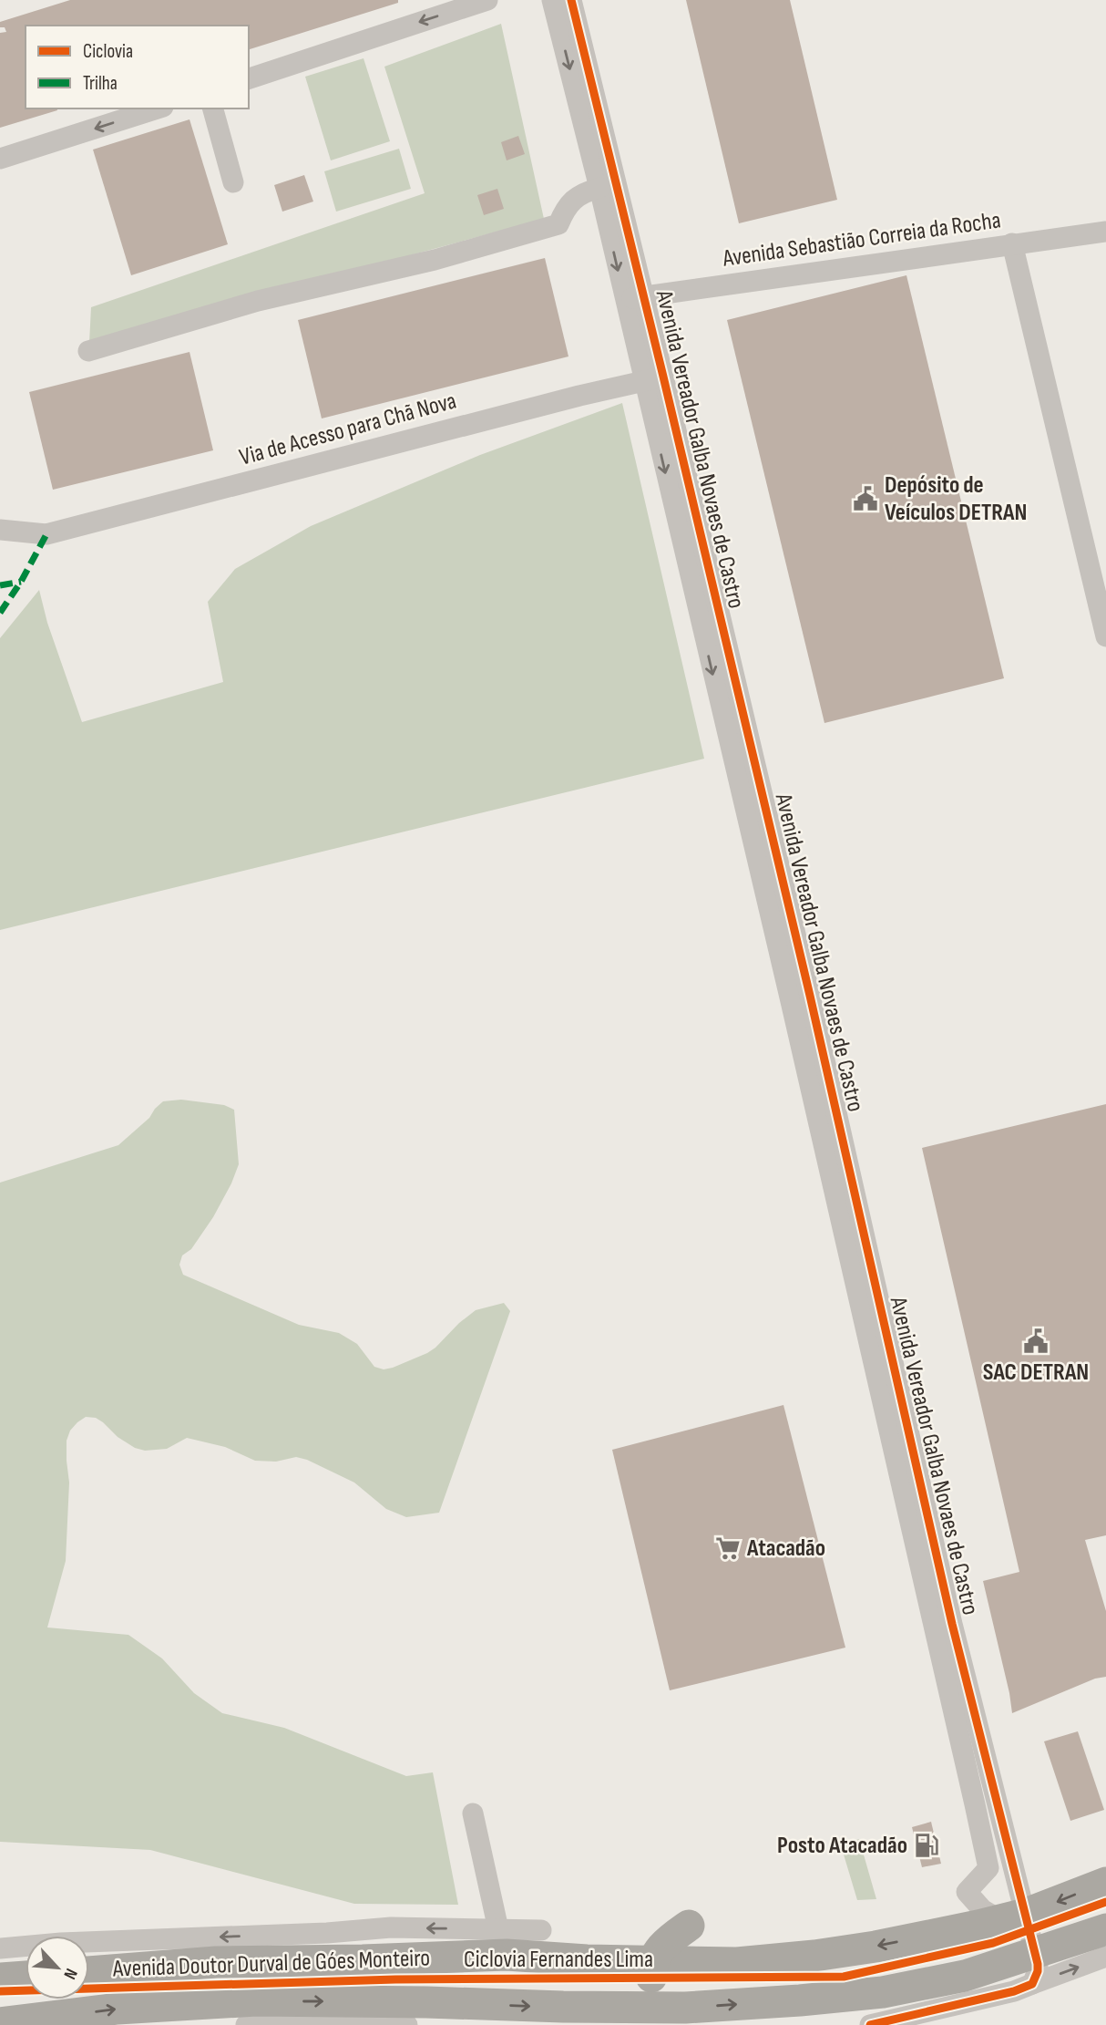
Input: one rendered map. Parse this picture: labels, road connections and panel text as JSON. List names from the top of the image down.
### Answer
{
  "streets": {
    "highway": ["Avenida Doutor Durval de Góes Monteiro"],
    "street": ["Avenida Sebastião Correia da Rocha", "Via de Acesso para Chã Nova", "Avenida Vereador Galba Novaes de Castro"],
    "cycle path": ["Ciclovia Fernandes Lima"]
  },
  "crossings": [
    ["Avenida Sebastião Correia da Rocha", "Avenida Vereador Galba Novaes de Castro"],
    ["Via de Acesso para Chã Nova", "Avenida Vereador Galba Novaes de Castro"],
    ["Avenida Vereador Galba Novaes de Castro", "Avenida Doutor Durval de Góes Monteiro"]
  ],
  "places": {
    "public building": ["Depósito de Veículos DETRAN", "SAC DETRAN"],
    "supermarket": ["Atacadão"],
    "fuel station": ["Posto Atacadão"]
  },
  "legend": ["Ciclovia", "Trilha"],
  "north": "bottom right"
}
